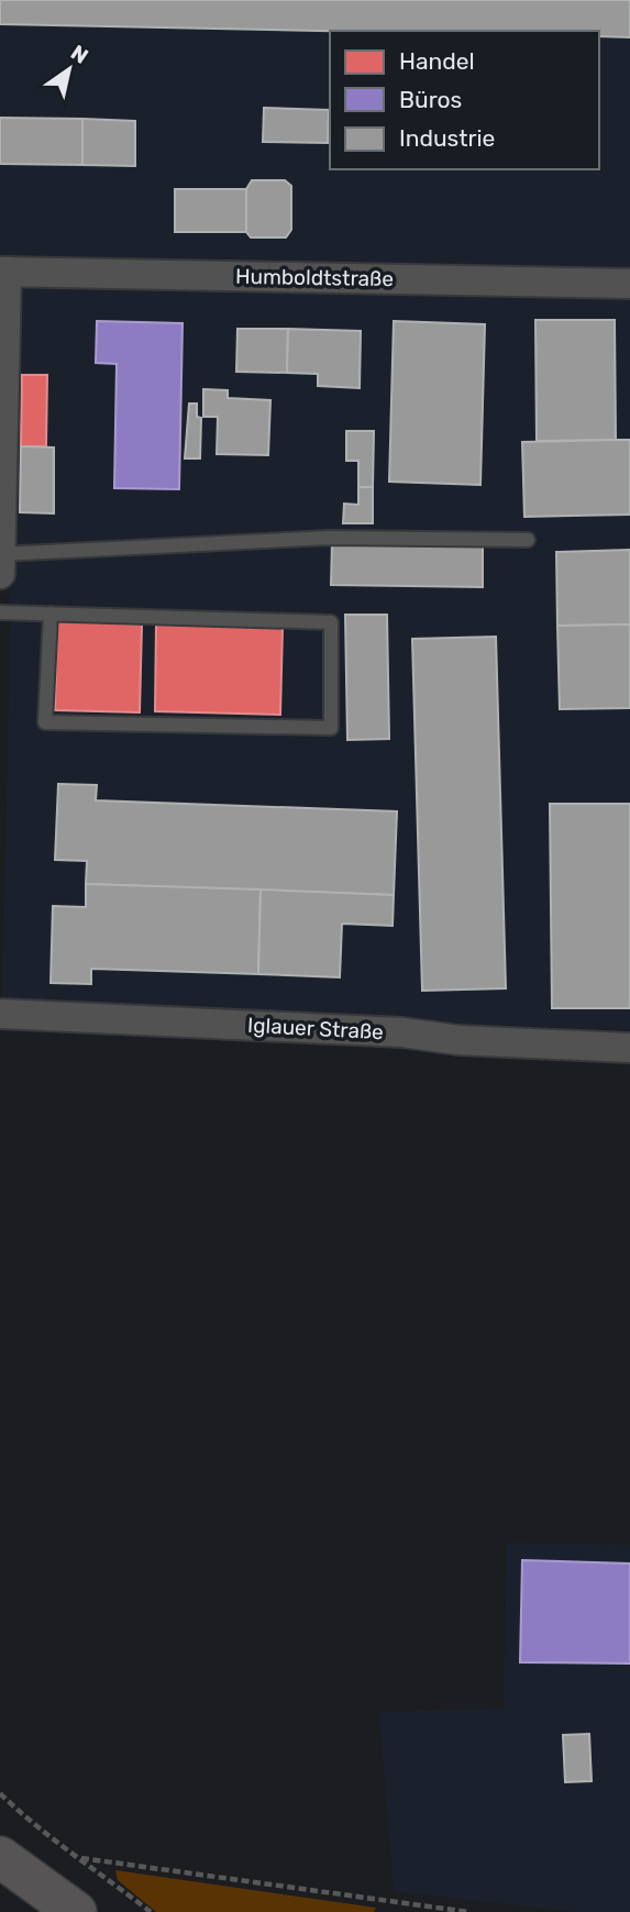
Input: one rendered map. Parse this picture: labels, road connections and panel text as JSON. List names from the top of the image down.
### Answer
{
  "streets": {
    "street": ["Humboldtstraße", "Iglauer Straße"]
  },
  "legend": ["Handel", "Büros", "Industrie"],
  "north": "top right"
}
